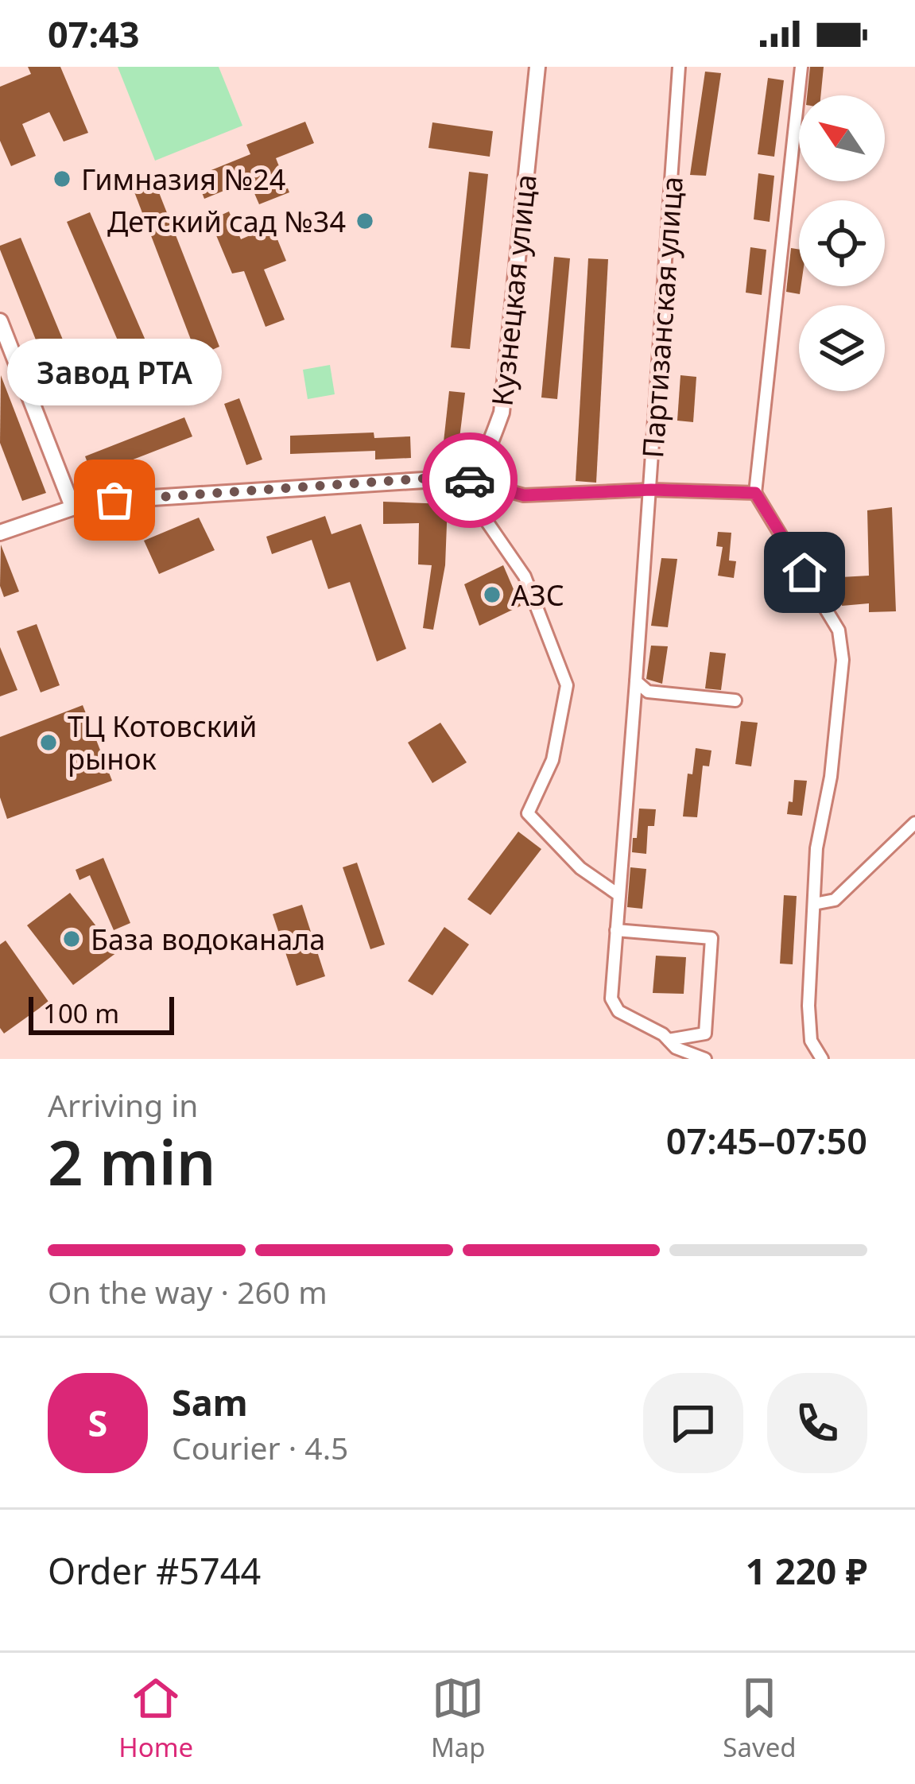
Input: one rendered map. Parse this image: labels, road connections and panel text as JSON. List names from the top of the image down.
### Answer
{
  "streets": {
    "main road": ["Кузнецкая улица"],
    "street": ["Партизанская улица"]
  },
  "places": [
    "Гимназия №24",
    "Детский сад №34",
    "Завод РТА",
    "АЗС",
    "ТЦ Котовский рынок",
    "База водоканала"
  ],
  "scale_bar": "100 m",
  "north": "top left",
  "page": {
    "status": "07:43",
    "bubble": "Завод РТА",
    "scale": "100 m",
    "heading": ["2 min", "Arriving in", "07:45–07:50"],
    "panel": [
      "Sam",
      "Courier · 4.5",
      "Order #5744",
      "1 220 ₽"
    ],
    "bar": "On the way · 260 m",
    "round": "S",
    "tabs": ["Home", "Map", "Saved"]
  }
}
